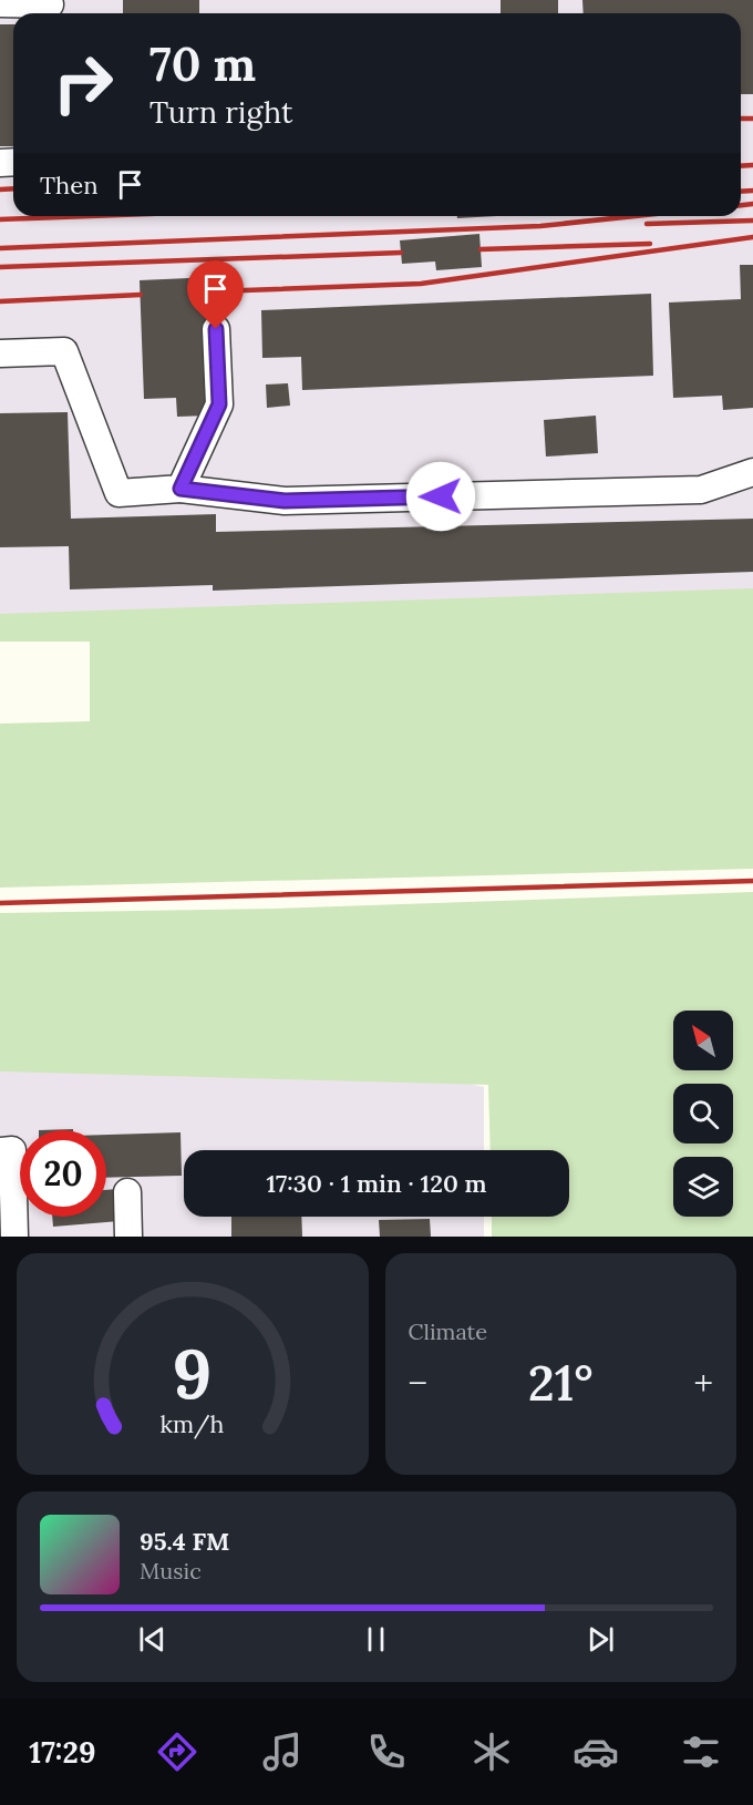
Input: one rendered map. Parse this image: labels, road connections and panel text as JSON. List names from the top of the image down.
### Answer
{
  "north": "top left",
  "page": {
    "turn": ["70 m", "Turn right"],
    "then": "Then",
    "limit": "20",
    "trip": "17:30 · 1 min · 120 m",
    "tile": "Climate",
    "heat": ["−", "21°", "+"],
    "song": ["95.4 FM", "Music"],
    "tabs": "17:29",
    "gauge": ["9", "km/h"]
  }
}
